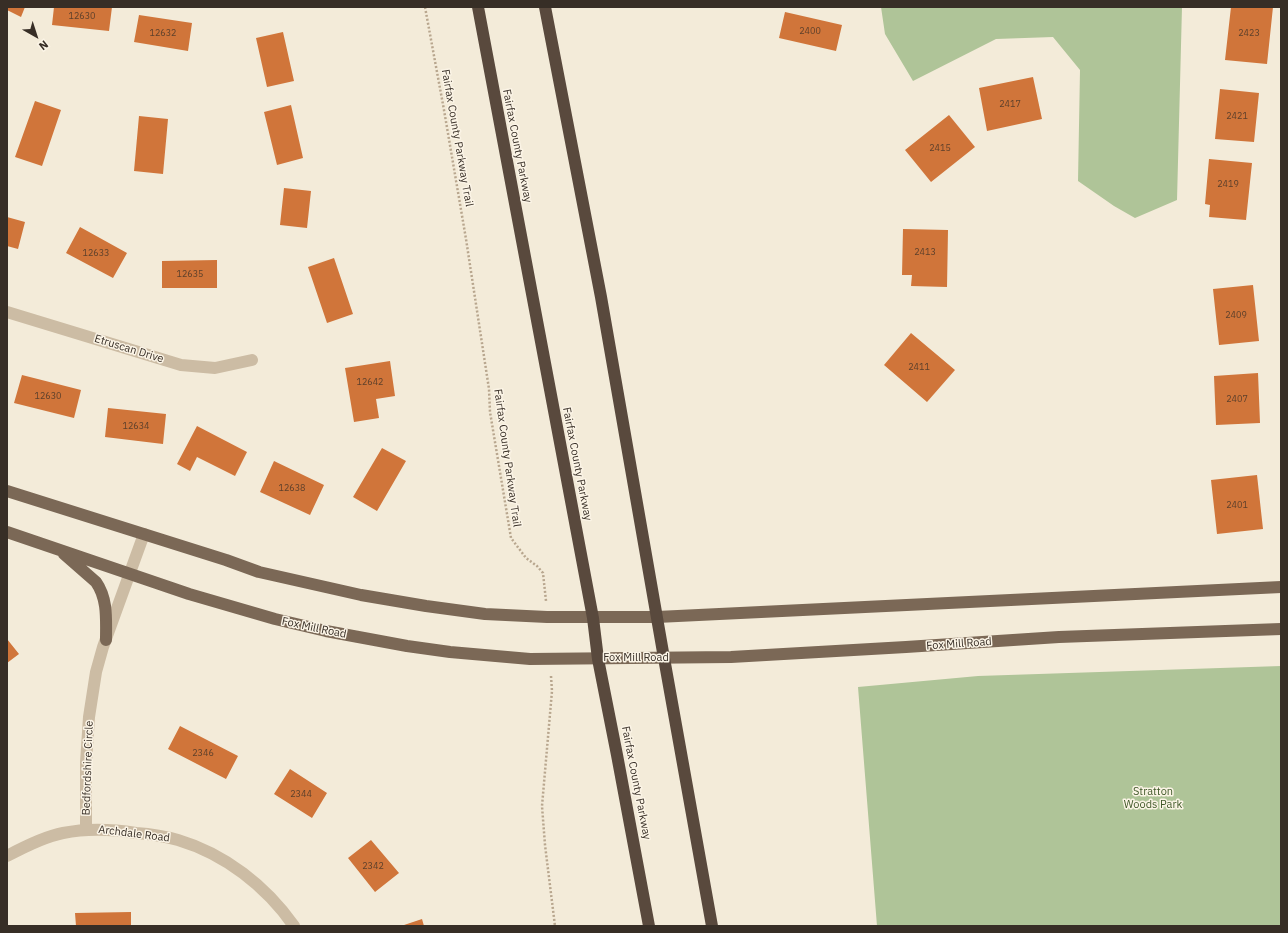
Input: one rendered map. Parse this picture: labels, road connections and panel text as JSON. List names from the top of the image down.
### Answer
{
  "streets": {
    "highway": ["Fairfax County Parkway"],
    "main road": ["Fox Mill Road"],
    "street": ["Etruscan Drive", "Bedfordshire Circle", "Archdale Road"],
    "path": ["Fairfax County Parkway Trail"]
  },
  "crossings": [
    ["Fairfax County Parkway", "Fox Mill Road"],
    ["Fox Mill Road", "Bedfordshire Circle"],
    ["Bedfordshire Circle", "Archdale Road"]
  ],
  "parks": ["Stratton Woods Park"],
  "house_numbers": [
    "12630",
    "2400",
    "12632",
    "2423",
    "2417",
    "2421",
    "2415",
    "2419",
    "2413",
    "12633",
    "12635",
    "2409",
    "2411",
    "12642",
    "12630",
    "2407",
    "12634",
    "12638",
    "2401",
    "2346",
    "2344",
    "2342"
  ],
  "north": "bottom right"
}
